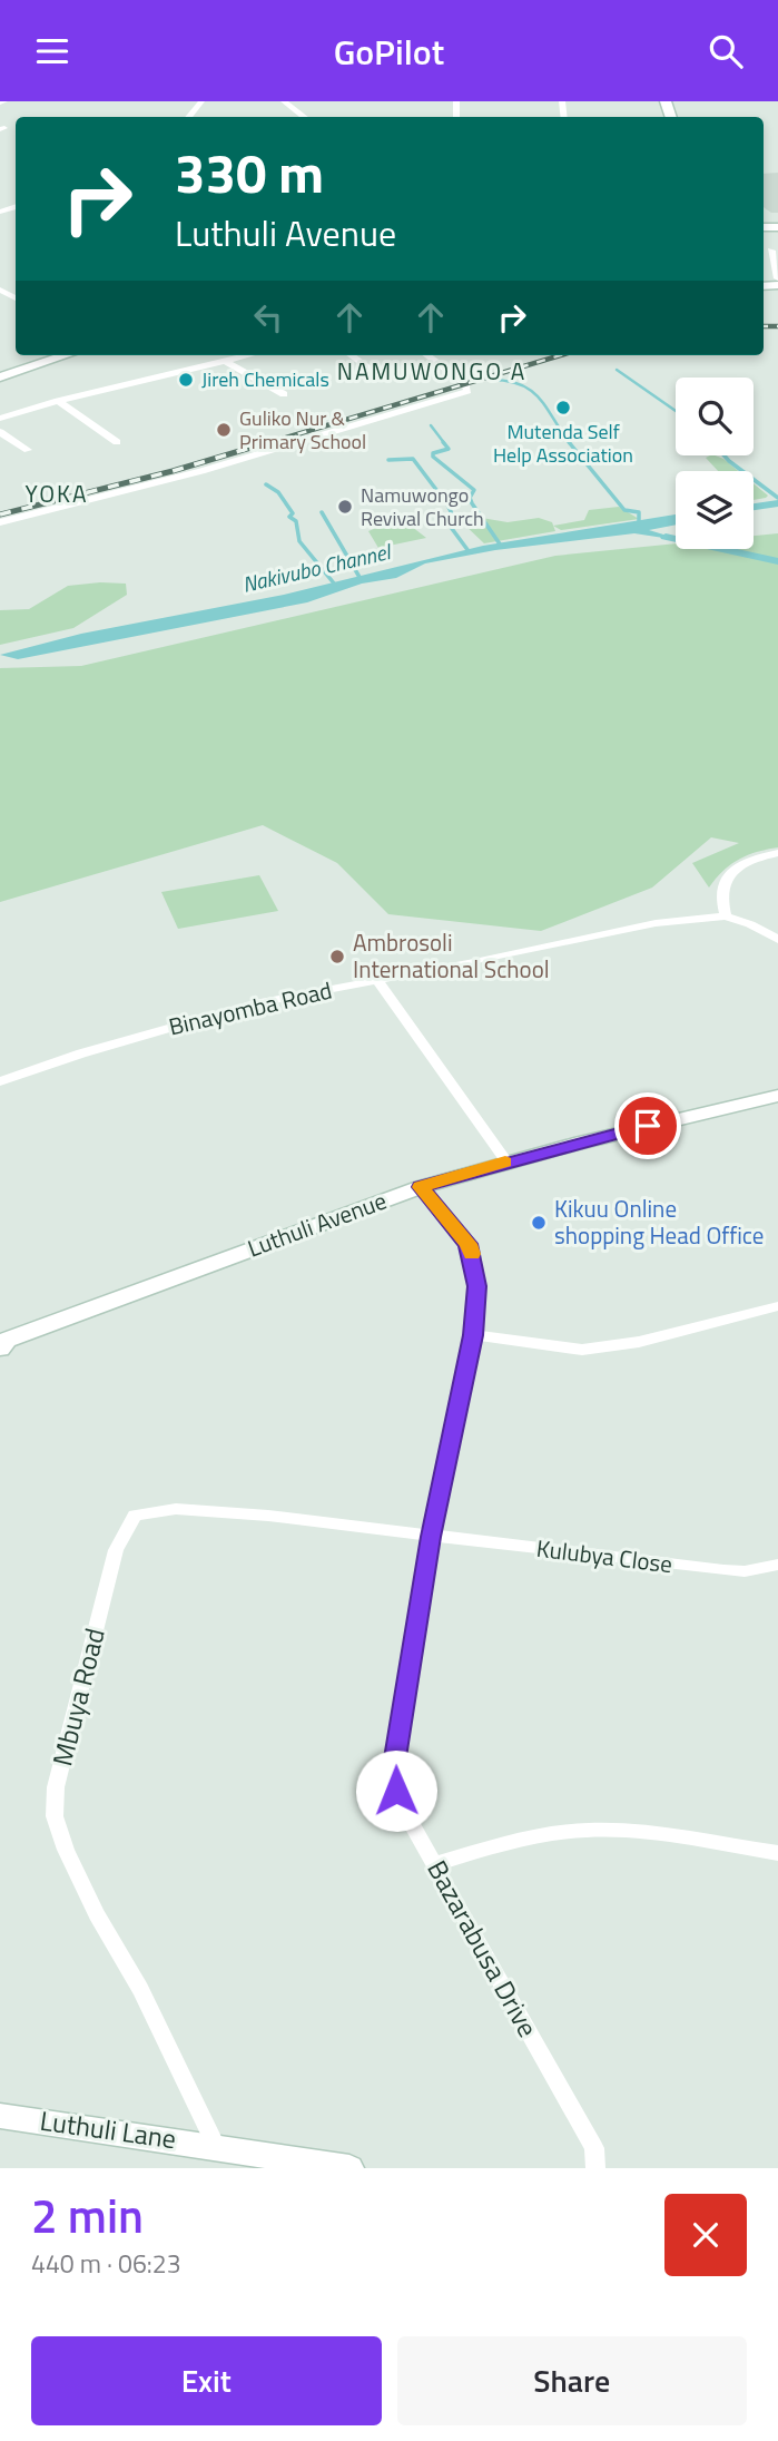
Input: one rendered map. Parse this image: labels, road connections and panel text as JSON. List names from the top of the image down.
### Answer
{
  "streets": {
    "street": [
      "Binayomba Road",
      "Luthuli Avenue",
      "Kulubya Close",
      "Mbuya Road",
      "Bazarabusa Drive",
      "Luthuli Lane"
    ]
  },
  "crossings": [
    ["Luthuli Avenue", "Bazarabusa Drive"],
    ["Kulubya Close", "Mbuya Road"],
    ["Kulubya Close", "Bazarabusa Drive"],
    ["Mbuya Road", "Bazarabusa Drive"],
    ["Mbuya Road", "Luthuli Lane"]
  ],
  "districts": ["NAMUWONGO A", "YOKA"],
  "water": ["Nakivubo Channel"],
  "places": [
    "Jireh Chemicals",
    "Mutenda Self Help Association",
    "Guliko Nur & Primary School",
    "Namuwongo Revival Church",
    "Ambrosoli International School",
    "Kikuu Online shopping Head Office"
  ],
  "page": {
    "header": "GoPilot",
    "turn": ["330 m", "Luthuli Avenue"],
    "heading": ["2 min", "440 m · 06:23"],
    "buttons": ["Exit", "Share"]
  }
}
